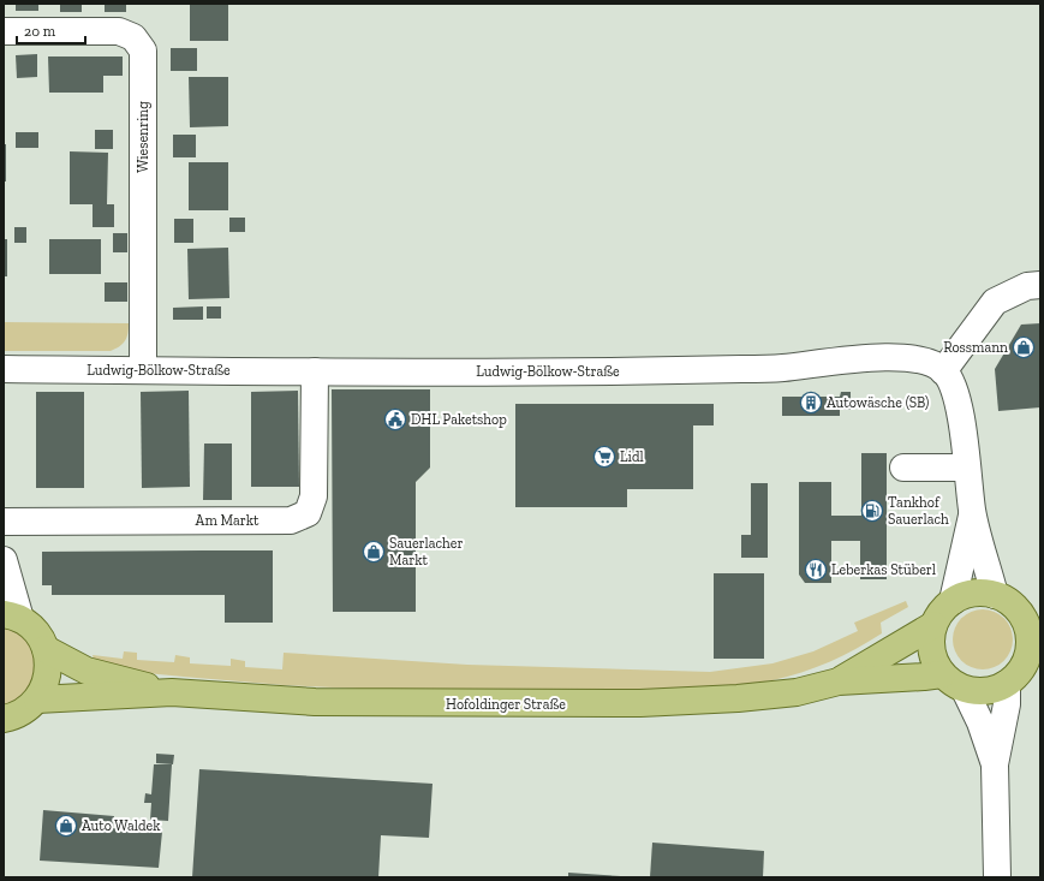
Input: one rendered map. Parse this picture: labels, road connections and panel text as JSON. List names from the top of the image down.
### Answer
{
  "streets": {
    "main road": ["Hofoldinger Straße"],
    "street": ["Wiesenring", "Ludwig-Bölkow-Straße", "Am Markt"]
  },
  "crossings": [
    ["Wiesenring", "Ludwig-Bölkow-Straße"],
    ["Ludwig-Bölkow-Straße", "Am Markt"]
  ],
  "places": {
    "shop": ["Rossmann", "Sauerlacher Markt", "Auto Waldek"],
    "building": ["Autowäsche (SB)"],
    "public building": ["DHL Paketshop"],
    "supermarket": ["Lidl"],
    "fuel station": ["Tankhof Sauerlach"],
    "restaurant": ["Leberkas Stüberl"]
  },
  "scale_bar": "20 m"
}
